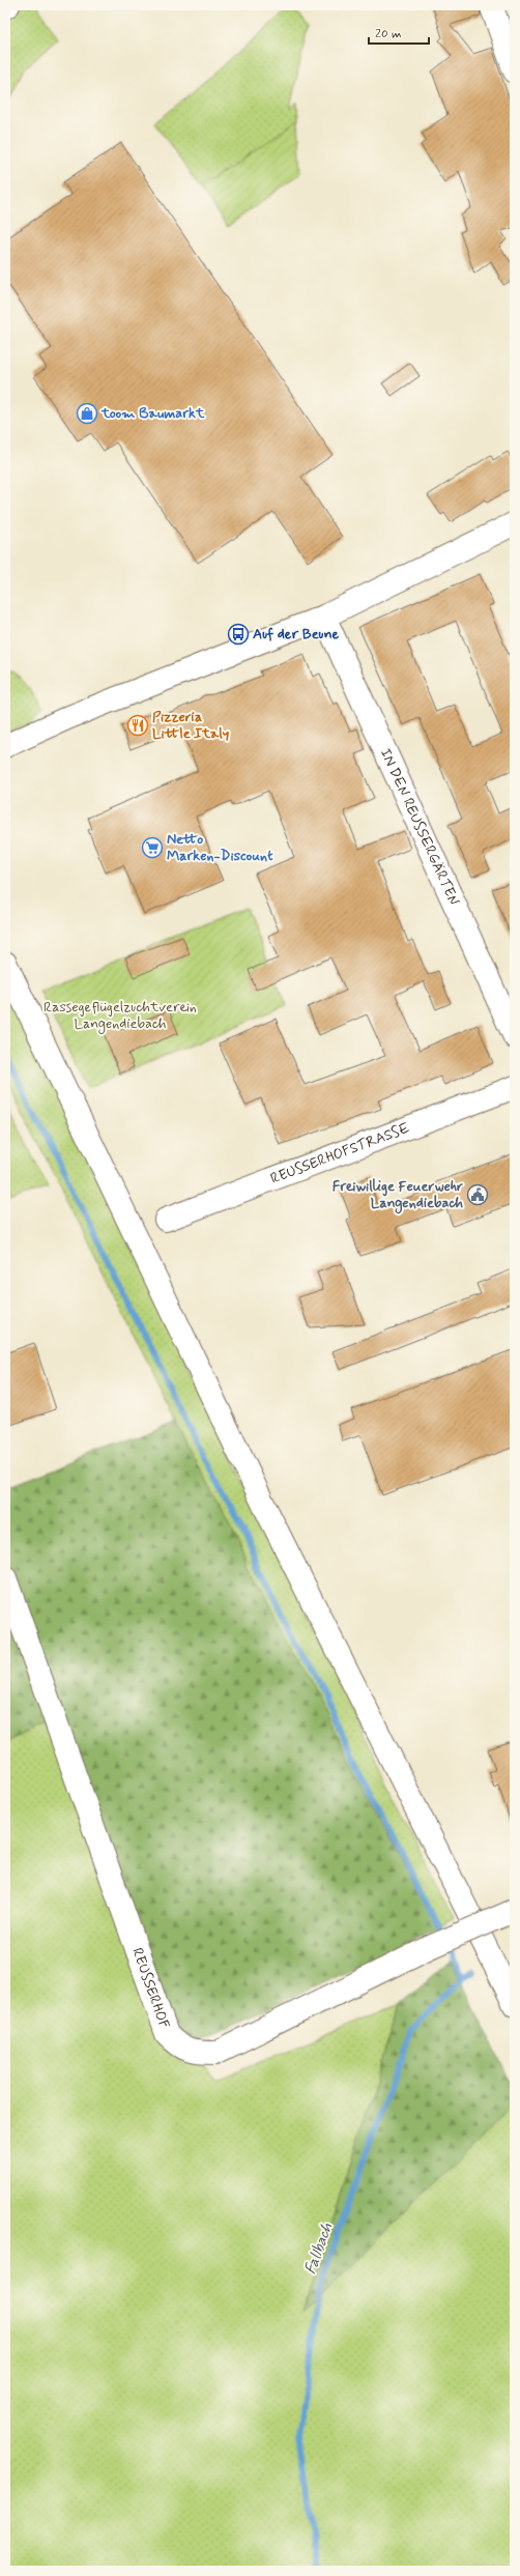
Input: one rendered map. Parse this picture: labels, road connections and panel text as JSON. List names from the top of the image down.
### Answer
{
  "streets": {
    "street": ["IN DEN REUSSERGÄRTEN", "REUSSERHOFSTRASSE", "REUSSERHOF"]
  },
  "water": ["Fallbach"],
  "parks": ["Rassegeflügelzuchtverein Langendiebach"],
  "places": {
    "shop": ["toom Baumarkt"],
    "bus stop": ["Auf der Beune"],
    "restaurant": ["Pizzeria Little Italy"],
    "supermarket": ["Netto Marken-Discount"],
    "public building": ["Freiwillige Feuerwehr Langendiebach"]
  },
  "scale_bar": "20 m"
}
